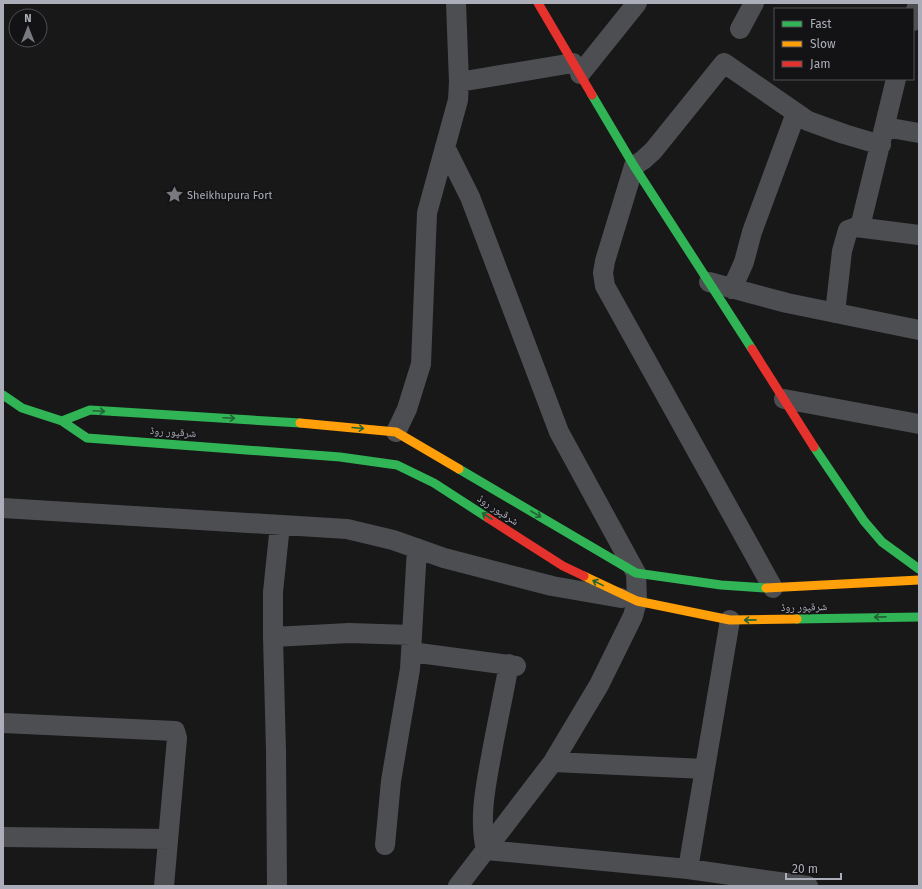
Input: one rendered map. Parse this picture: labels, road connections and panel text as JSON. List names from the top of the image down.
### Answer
{
  "streets": {
    "main road": ["شرقپور روڈ"]
  },
  "places": {
    "place": ["Sheikhupura Fort"]
  },
  "legend": ["Fast", "Slow", "Jam"],
  "scale_bar": "20 m",
  "north": "top"
}
